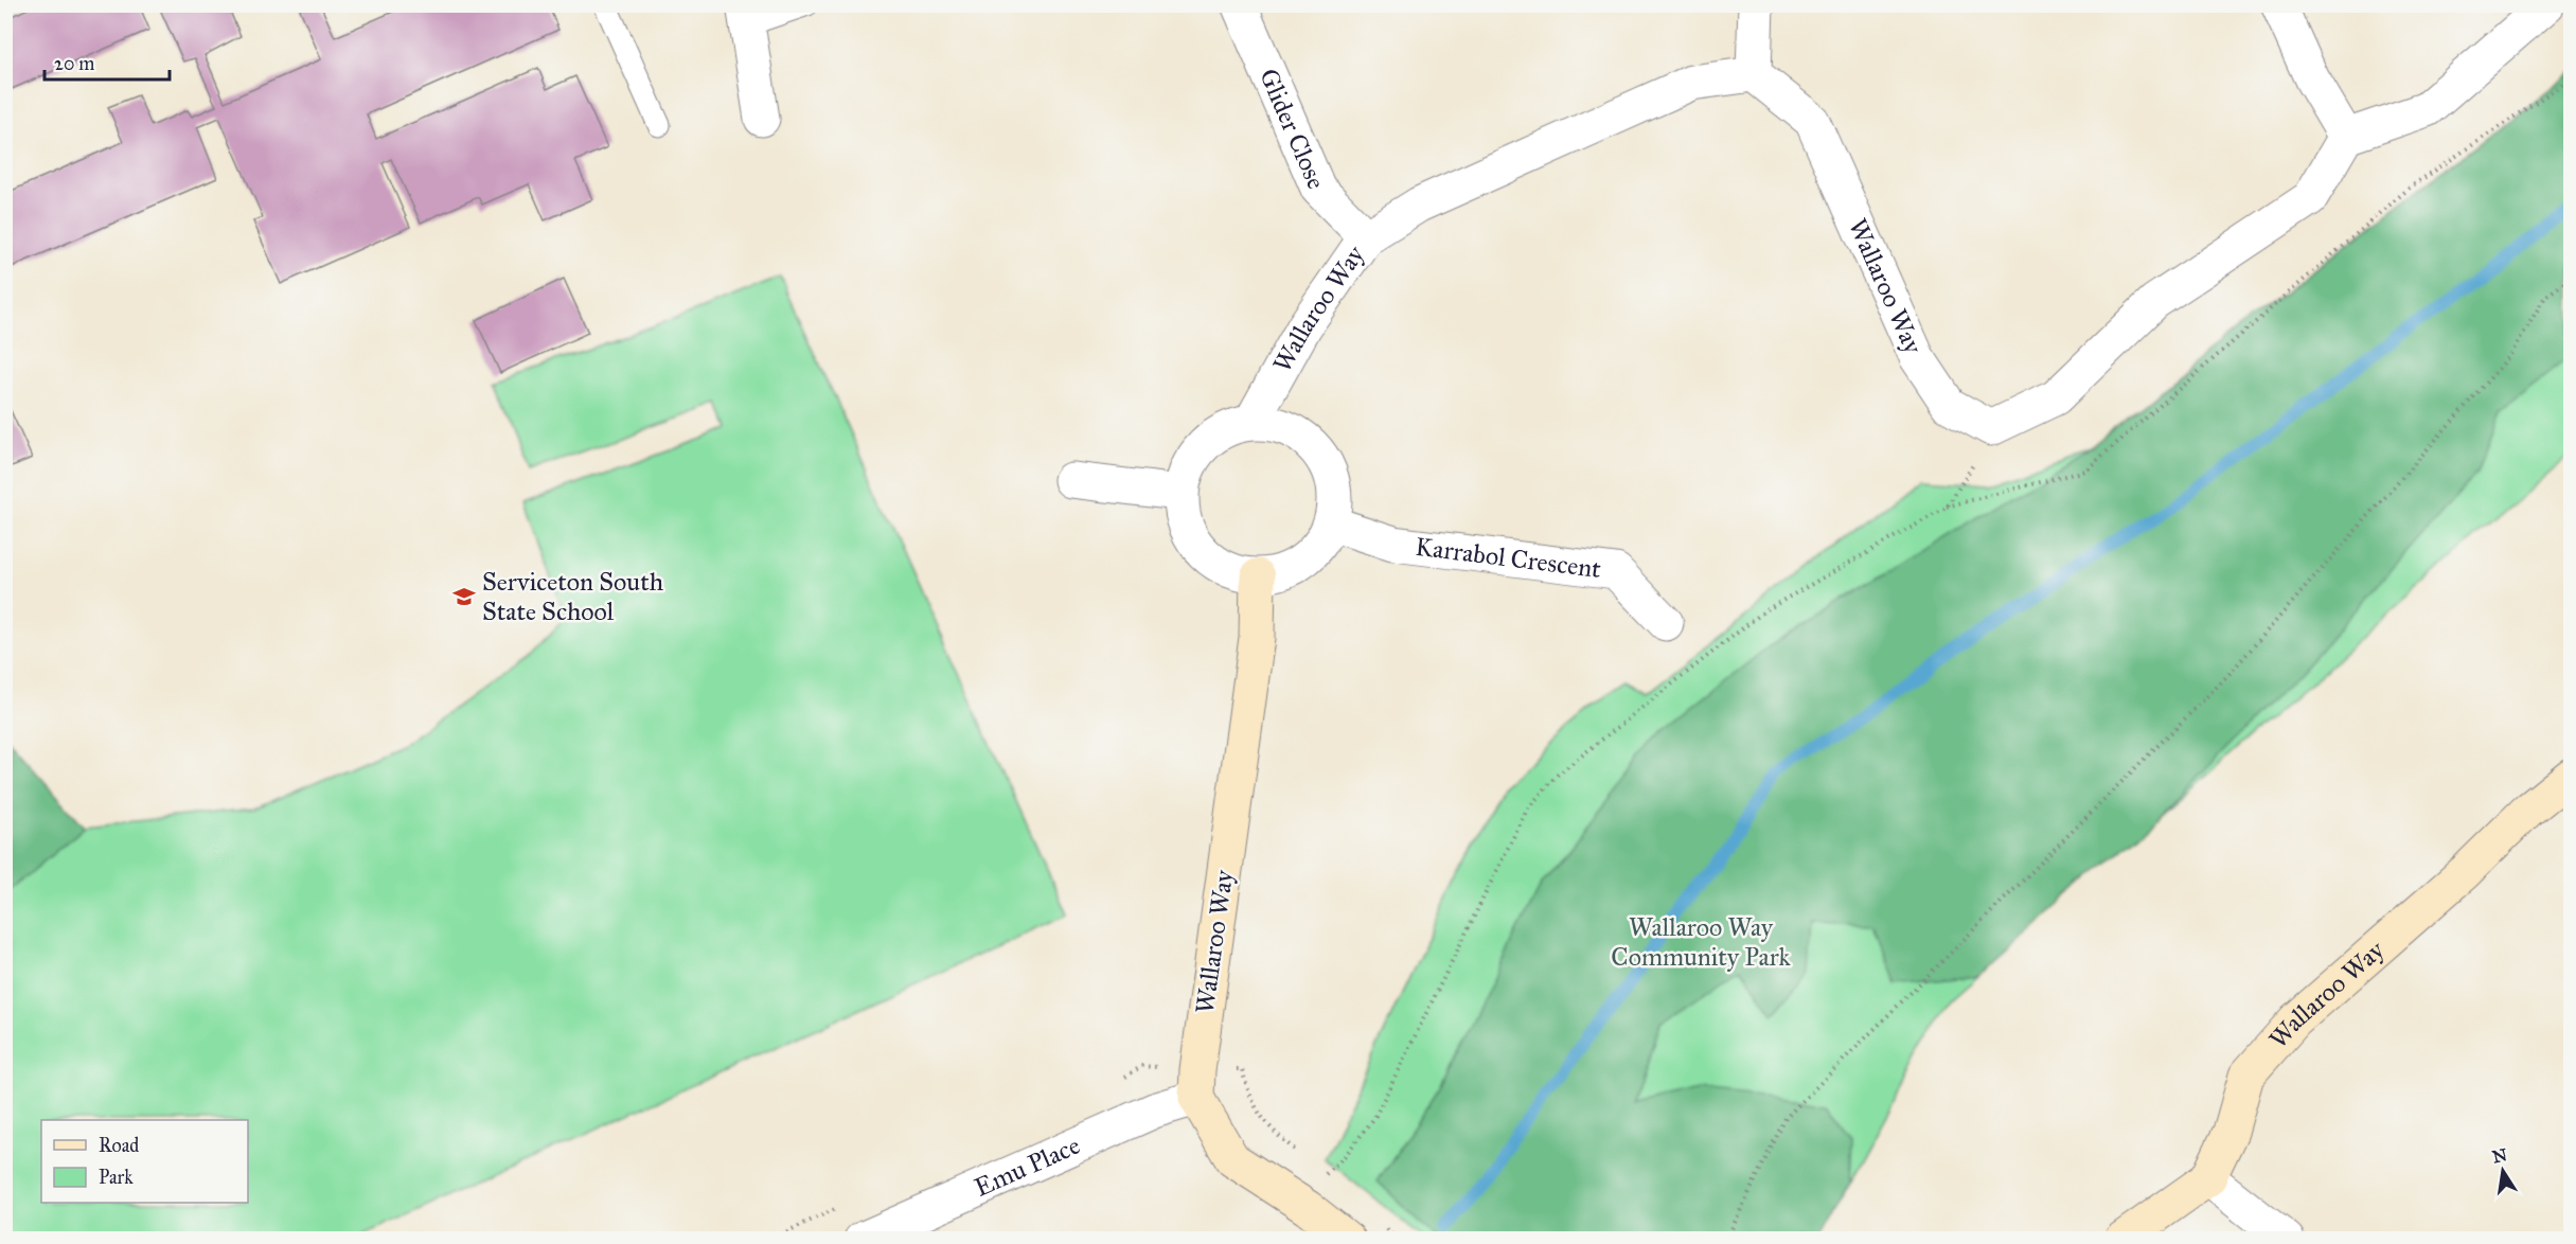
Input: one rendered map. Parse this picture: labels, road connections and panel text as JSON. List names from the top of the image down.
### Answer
{
  "streets": {
    "street": [
      "Glider Close",
      "Wallaroo Way",
      "Karrabol Crescent",
      "Emu Place"
    ]
  },
  "crossings": [
    ["Glider Close", "Wallaroo Way"],
    ["Wallaroo Way", "Karrabol Crescent"],
    ["Wallaroo Way", "Emu Place"]
  ],
  "parks": ["Wallaroo Way Community Park"],
  "places": {
    "school or university": ["Serviceton South State School"]
  },
  "legend": ["Road", "Park"],
  "scale_bar": "20 m",
  "north": "top"
}
